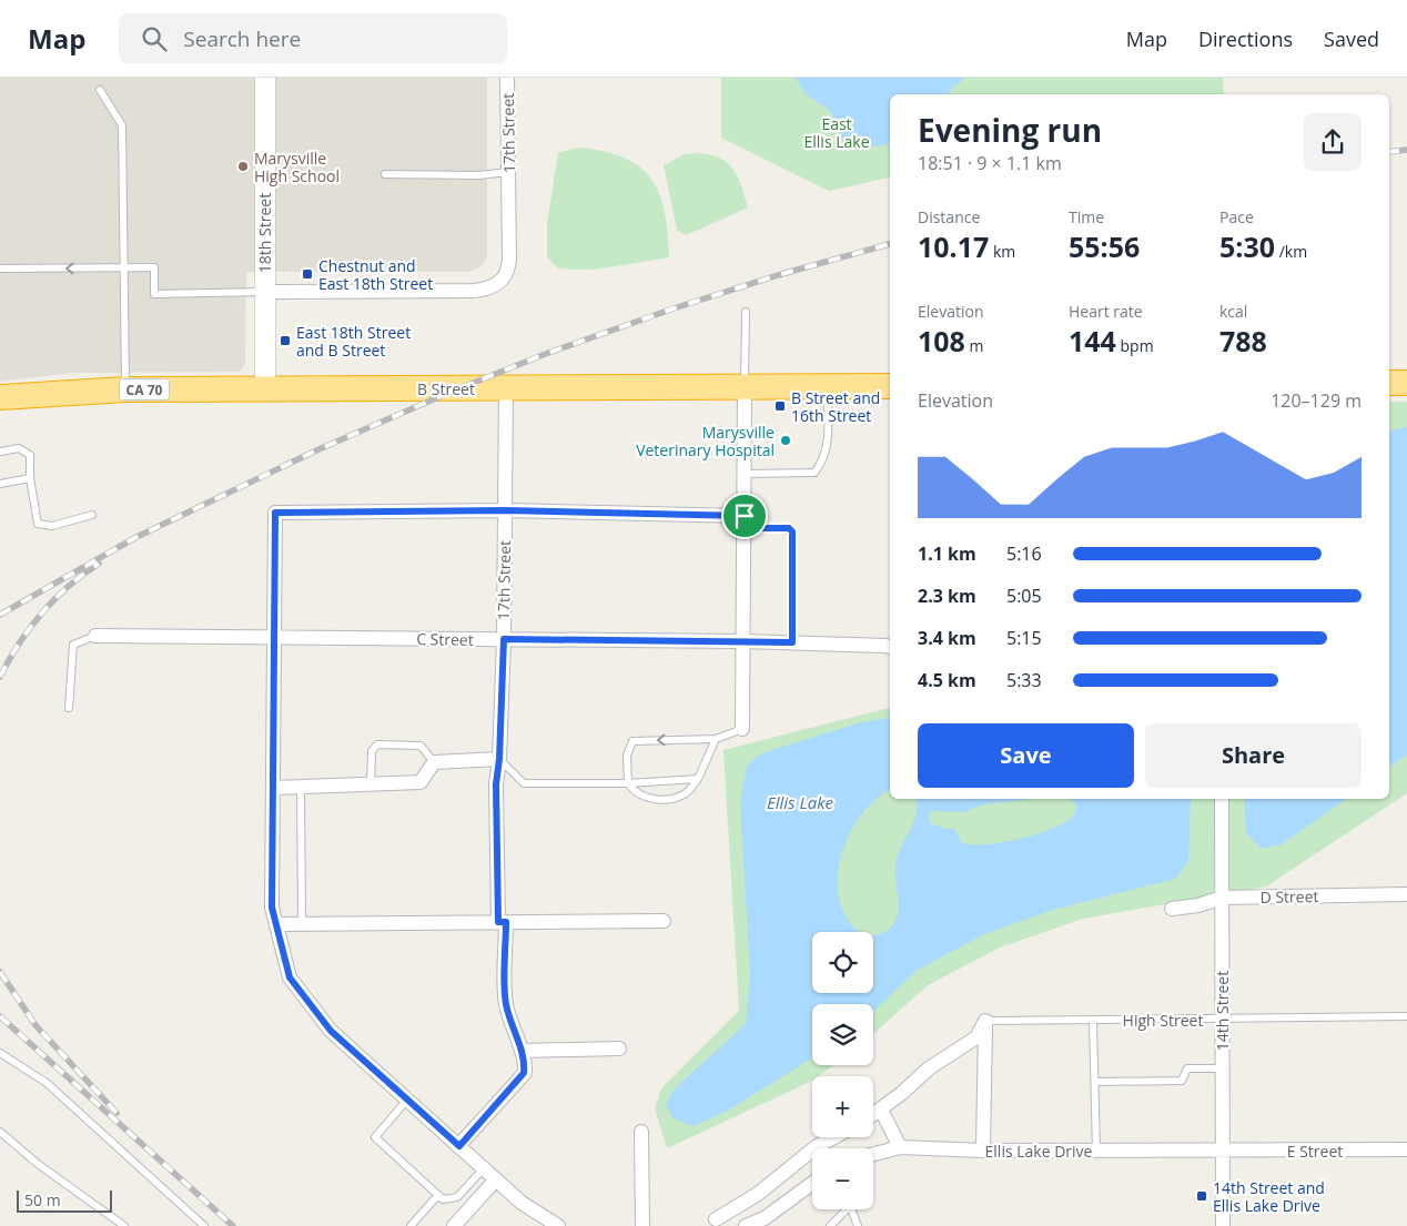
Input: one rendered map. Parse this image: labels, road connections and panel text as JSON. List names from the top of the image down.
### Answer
{
  "streets": {
    "highway": ["B Street", "CA 70"],
    "street": [
      "17th Street",
      "18th Street",
      "C Street",
      "D Street",
      "14th Street",
      "Ellis Lake Drive",
      "E Street"
    ],
    "lane": ["High Street"]
  },
  "crossings": [
    ["17th Street", "18th Street"],
    ["17th Street", "B Street"],
    ["17th Street", "C Street"],
    ["18th Street", "B Street"],
    ["D Street", "14th Street"],
    ["14th Street", "High Street"],
    ["14th Street", "Ellis Lake Drive"],
    ["14th Street", "E Street"],
    ["Ellis Lake Drive", "E Street"]
  ],
  "water": ["Ellis Lake"],
  "parks": ["East Ellis Lake"],
  "places": {
    "other": ["Marysville High School", "Marysville Veterinary Hospital"],
    "transit": [
      "Chestnut and East 18th Street",
      "East 18th Street and B Street",
      "B Street and 16th Street",
      "14th Street and Ellis Lake Drive"
    ]
  },
  "scale_bar": "50 m",
  "page": {
    "header": "Map",
    "search": "Search here",
    "nav": ["Map", "Directions", "Saved"],
    "heading": ["Evening run", "18:51 · 9 × 1.1 km"],
    "stats": [
      ["Distance", "10.17 km"],
      ["Time", "55:56"],
      ["Pace", "5:30 /km"],
      ["Elevation", "108 m"],
      ["Heart rate", "144 bpm"],
      ["kcal", "788"]
    ],
    "chart": ["Elevation", "120–129 m"],
    "list": [
      {
        "name": "1.1 km",
        "note": "5:16"
      },
      {
        "name": "2.3 km",
        "note": "5:05"
      },
      {
        "name": "3.4 km",
        "note": "5:15"
      },
      {
        "name": "4.5 km",
        "note": "5:33"
      }
    ],
    "buttons": ["Save", "Share"],
    "map_buttons": ["+", "−"],
    "scale": "50 m"
  }
}
